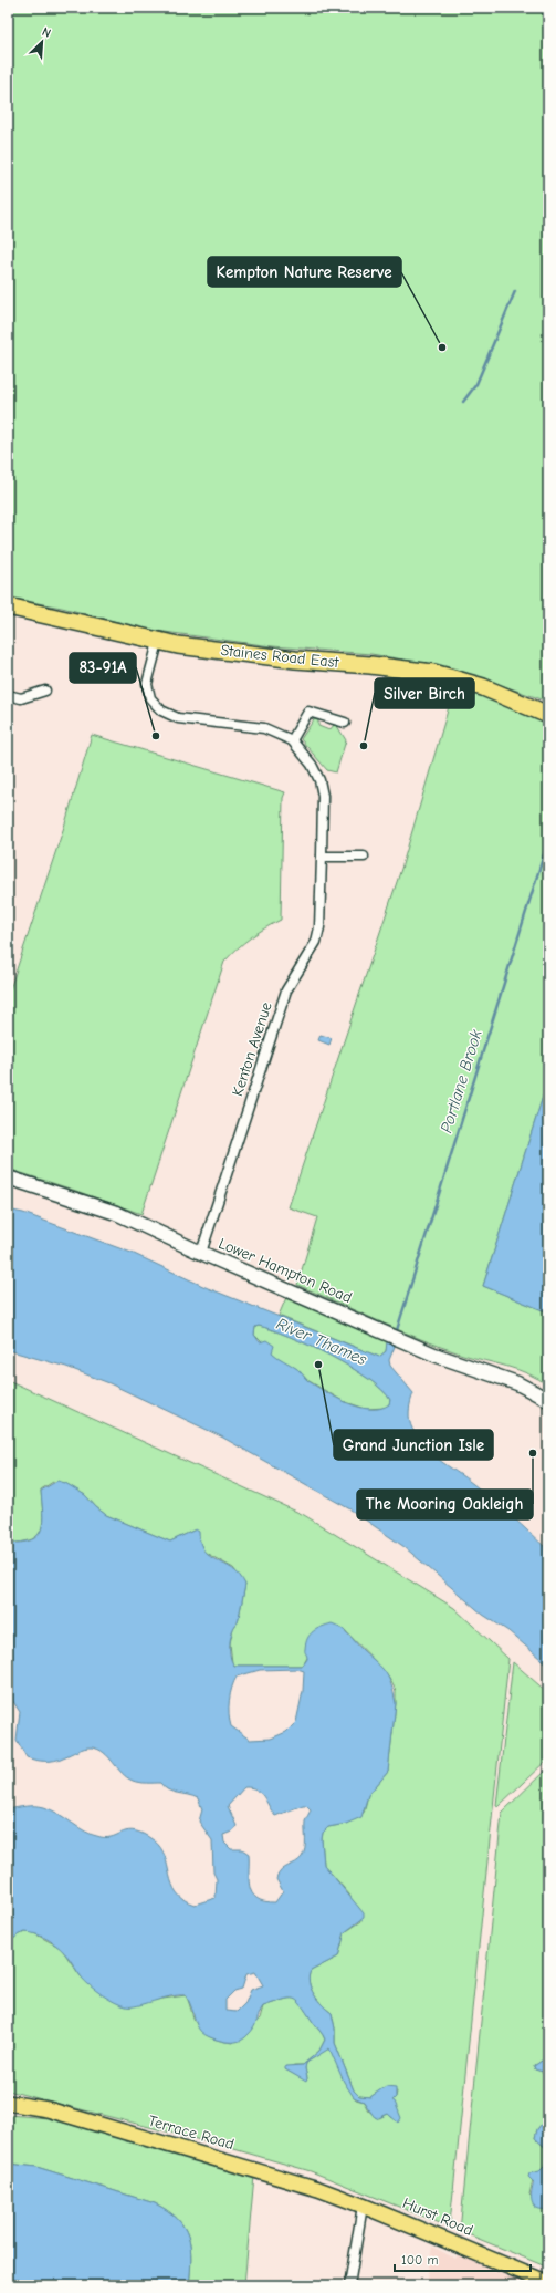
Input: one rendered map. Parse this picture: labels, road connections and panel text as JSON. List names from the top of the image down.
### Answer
{
  "streets": {
    "highway": ["Staines Road East"],
    "main road": ["Terrace Road", "Hurst Road"],
    "street": ["Kenton Avenue", "Lower Hampton Road"]
  },
  "crossings": [
    ["Staines Road East", "Kenton Avenue"],
    ["Kenton Avenue", "Lower Hampton Road"],
    ["Terrace Road", "Hurst Road"]
  ],
  "water": ["Portlane Brook", "River Thames"],
  "places": [
    "Kempton Nature Reserve",
    "83-91A",
    "Silver Birch",
    "Grand Junction Isle",
    "The Mooring Oakleigh"
  ],
  "scale_bar": "100 m",
  "north": "top right"
}
